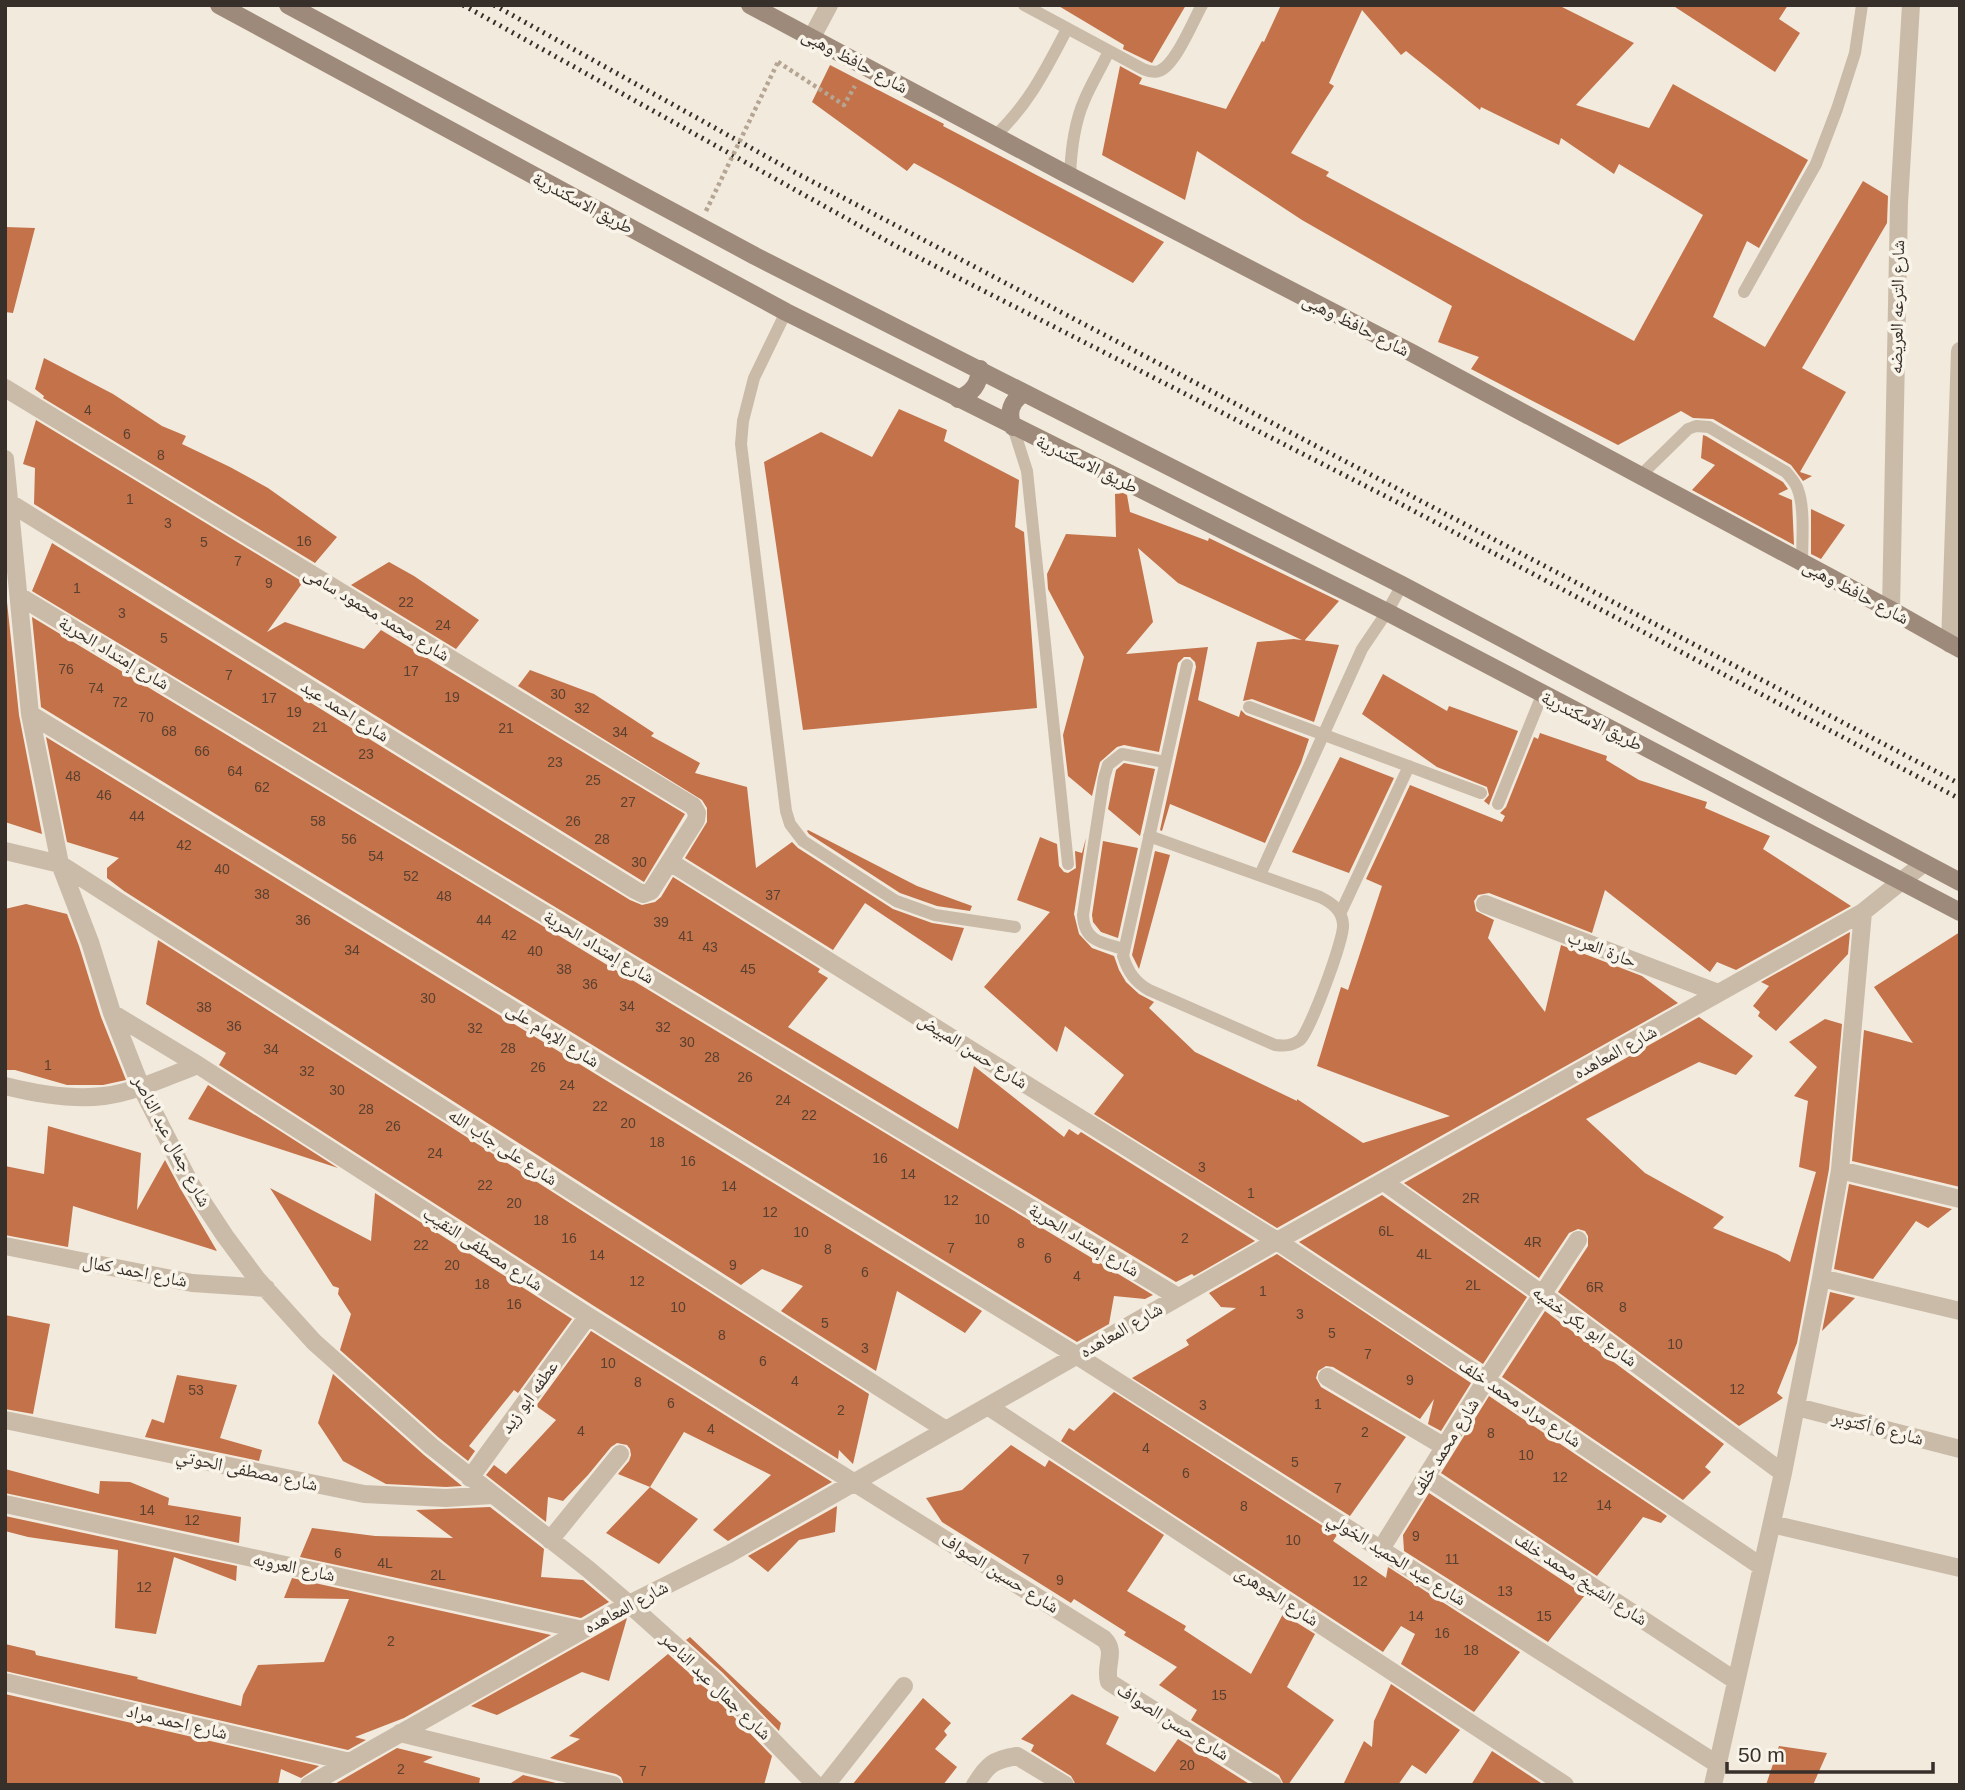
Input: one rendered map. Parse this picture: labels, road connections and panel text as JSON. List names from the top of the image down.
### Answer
{
  "streets": {
    "main road": ["شارع حافظ وهبى", "طريق الاسكندرية"],
    "street": [
      "شارع الترعه العريضه",
      "شارع محمد محمود سامى",
      "شارع إمتداد الحرية",
      "شارع احمد عيد",
      "حارة العرب",
      "شارع الإمام على",
      "شارع حسن المبيض",
      "شارع المعاهده",
      "شارع جمال عبد الناصر",
      "شارع على جاب الله",
      "شارع مصطفى النقيب",
      "شارع احمد كمال",
      "شارع ابو بكر خشبه",
      "عطفه ابو زيد",
      "شارع مراد محمد خلف",
      "شارع 6 أكتوبر",
      "شارع محمد خلف",
      "شارع مصطفى الحوتي",
      "شارع عبد الحميد الخولي",
      "شارع العروبه",
      "شارع حسين الصواف",
      "شارع الشيخ محمد خلف",
      "شارع الجوهرى",
      "شارع احمد مراد",
      "شارع حسن الصواف"
    ]
  },
  "crossings": [
    ["شارع حافظ وهبى", "شارع الترعه العريضه"],
    ["طريق الاسكندرية", "شارع المعاهده"],
    ["شارع محمد محمود سامى", "شارع احمد عيد"],
    ["شارع محمد محمود سامى", "شارع حسن المبيض"],
    ["شارع إمتداد الحرية", "شارع المعاهده"],
    ["شارع إمتداد الحرية", "شارع جمال عبد الناصر"],
    ["شارع احمد عيد", "شارع حسن المبيض"],
    ["شارع احمد عيد", "شارع جمال عبد الناصر"],
    ["حارة العرب", "شارع المعاهده"],
    ["شارع الإمام على", "شارع المعاهده"],
    ["شارع الإمام على", "شارع جمال عبد الناصر"],
    ["شارع الإمام على", "شارع عبد الحميد الخولي"],
    ["شارع حسن المبيض", "شارع المعاهده"],
    ["شارع حسن المبيض", "شارع مراد محمد خلف"],
    ["شارع المعاهده", "شارع جمال عبد الناصر"],
    ["شارع المعاهده", "شارع على جاب الله"],
    ["شارع المعاهده", "شارع مصطفى النقيب"],
    ["شارع المعاهده", "شارع ابو بكر خشبه"],
    ["شارع المعاهده", "شارع مراد محمد خلف"],
    ["شارع المعاهده", "شارع عبد الحميد الخولي"],
    ["شارع المعاهده", "شارع العروبه"],
    ["شارع المعاهده", "شارع حسين الصواف"],
    ["شارع المعاهده", "شارع الجوهرى"],
    ["شارع المعاهده", "شارع احمد مراد"],
    ["شارع جمال عبد الناصر", "شارع على جاب الله"],
    ["شارع جمال عبد الناصر", "شارع مصطفى النقيب"],
    ["شارع جمال عبد الناصر", "شارع احمد كمال"],
    ["شارع جمال عبد الناصر", "عطفه ابو زيد"],
    ["شارع جمال عبد الناصر", "شارع مصطفى الحوتي"],
    ["شارع مصطفى النقيب", "عطفه ابو زيد"],
    ["شارع مصطفى النقيب", "شارع حسين الصواف"],
    ["شارع ابو بكر خشبه", "شارع محمد خلف"],
    ["شارع مراد محمد خلف", "شارع محمد خلف"],
    ["شارع محمد خلف", "شارع عبد الحميد الخولي"],
    ["شارع محمد خلف", "شارع الشيخ محمد خلف"],
    ["شارع حسين الصواف", "شارع حسن الصواف"]
  ],
  "house_numbers": [
    "4",
    "6",
    "8",
    "1",
    "3",
    "16",
    "5",
    "7",
    "9",
    "1",
    "22",
    "3",
    "24",
    "5",
    "76",
    "17",
    "7",
    "74",
    "30",
    "19",
    "17",
    "72",
    "32",
    "19",
    "70",
    "21",
    "21",
    "68",
    "34",
    "66",
    "23",
    "23",
    "64",
    "48",
    "25",
    "62",
    "46",
    "27",
    "44",
    "58",
    "26",
    "56",
    "28",
    "42",
    "54",
    "30",
    "40",
    "52",
    "38",
    "37",
    "48",
    "36",
    "44",
    "39",
    "42",
    "41",
    "43",
    "34",
    "40",
    "38",
    "45",
    "36",
    "30",
    "34",
    "38",
    "36",
    "32",
    "32",
    "30",
    "28",
    "34",
    "28",
    "1",
    "26",
    "32",
    "26",
    "24",
    "30",
    "24",
    "22",
    "28",
    "22",
    "20",
    "26",
    "18",
    "24",
    "16",
    "16",
    "3",
    "14",
    "22",
    "14",
    "1",
    "2R",
    "12",
    "20",
    "12",
    "10",
    "18",
    "6L",
    "10",
    "16",
    "2",
    "4R",
    "8",
    "22",
    "7",
    "8",
    "4L",
    "14",
    "6",
    "20",
    "9",
    "6",
    "4",
    "12",
    "18",
    "2L",
    "6R",
    "1",
    "16",
    "10",
    "8",
    "3",
    "5",
    "5",
    "8",
    "10",
    "3",
    "7",
    "6",
    "10",
    "9",
    "4",
    "8",
    "12",
    "53",
    "6",
    "1",
    "3",
    "2",
    "4",
    "4",
    "2",
    "8",
    "4",
    "10",
    "5",
    "6",
    "12",
    "7",
    "14",
    "8",
    "14",
    "12",
    "9",
    "10",
    "6",
    "7",
    "11",
    "4L",
    "2L",
    "9",
    "12",
    "12",
    "13",
    "14",
    "15",
    "16",
    "2",
    "18",
    "15",
    "20",
    "2",
    "7"
  ],
  "scale_bar": "50 m"
}
